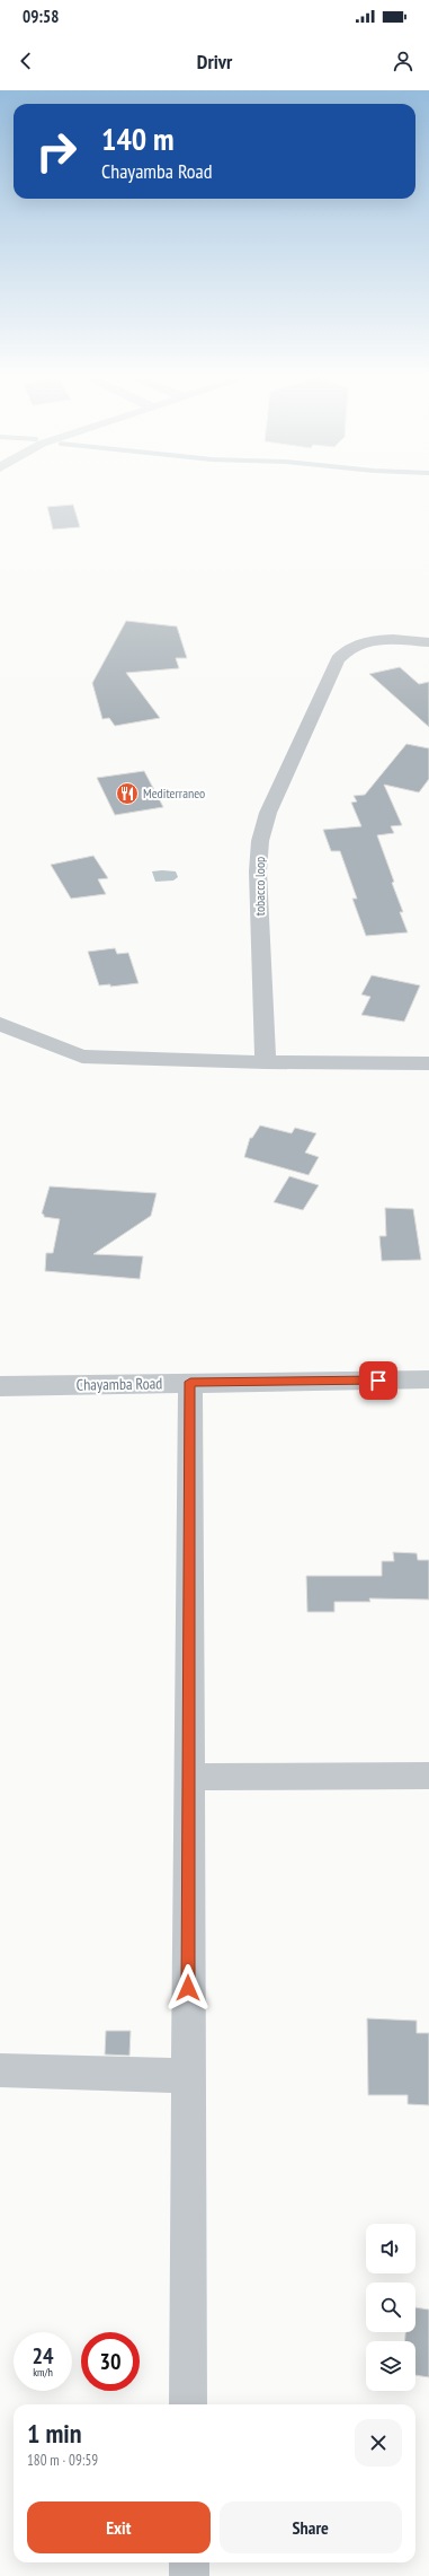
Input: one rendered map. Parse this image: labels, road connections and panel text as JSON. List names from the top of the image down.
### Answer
{
  "streets": {
    "street": ["tobacco loop", "Chayamba Road"]
  },
  "places": {
    "restaurant": ["Mediterraneo"]
  },
  "page": {
    "status": "09:58",
    "header": "Drivr",
    "turn": ["140 m", "Chayamba Road"],
    "speed": "24 km/h",
    "limit": "30",
    "heading": ["1 min", "180 m · 09:59"],
    "buttons": ["Exit", "Share"]
  }
}
